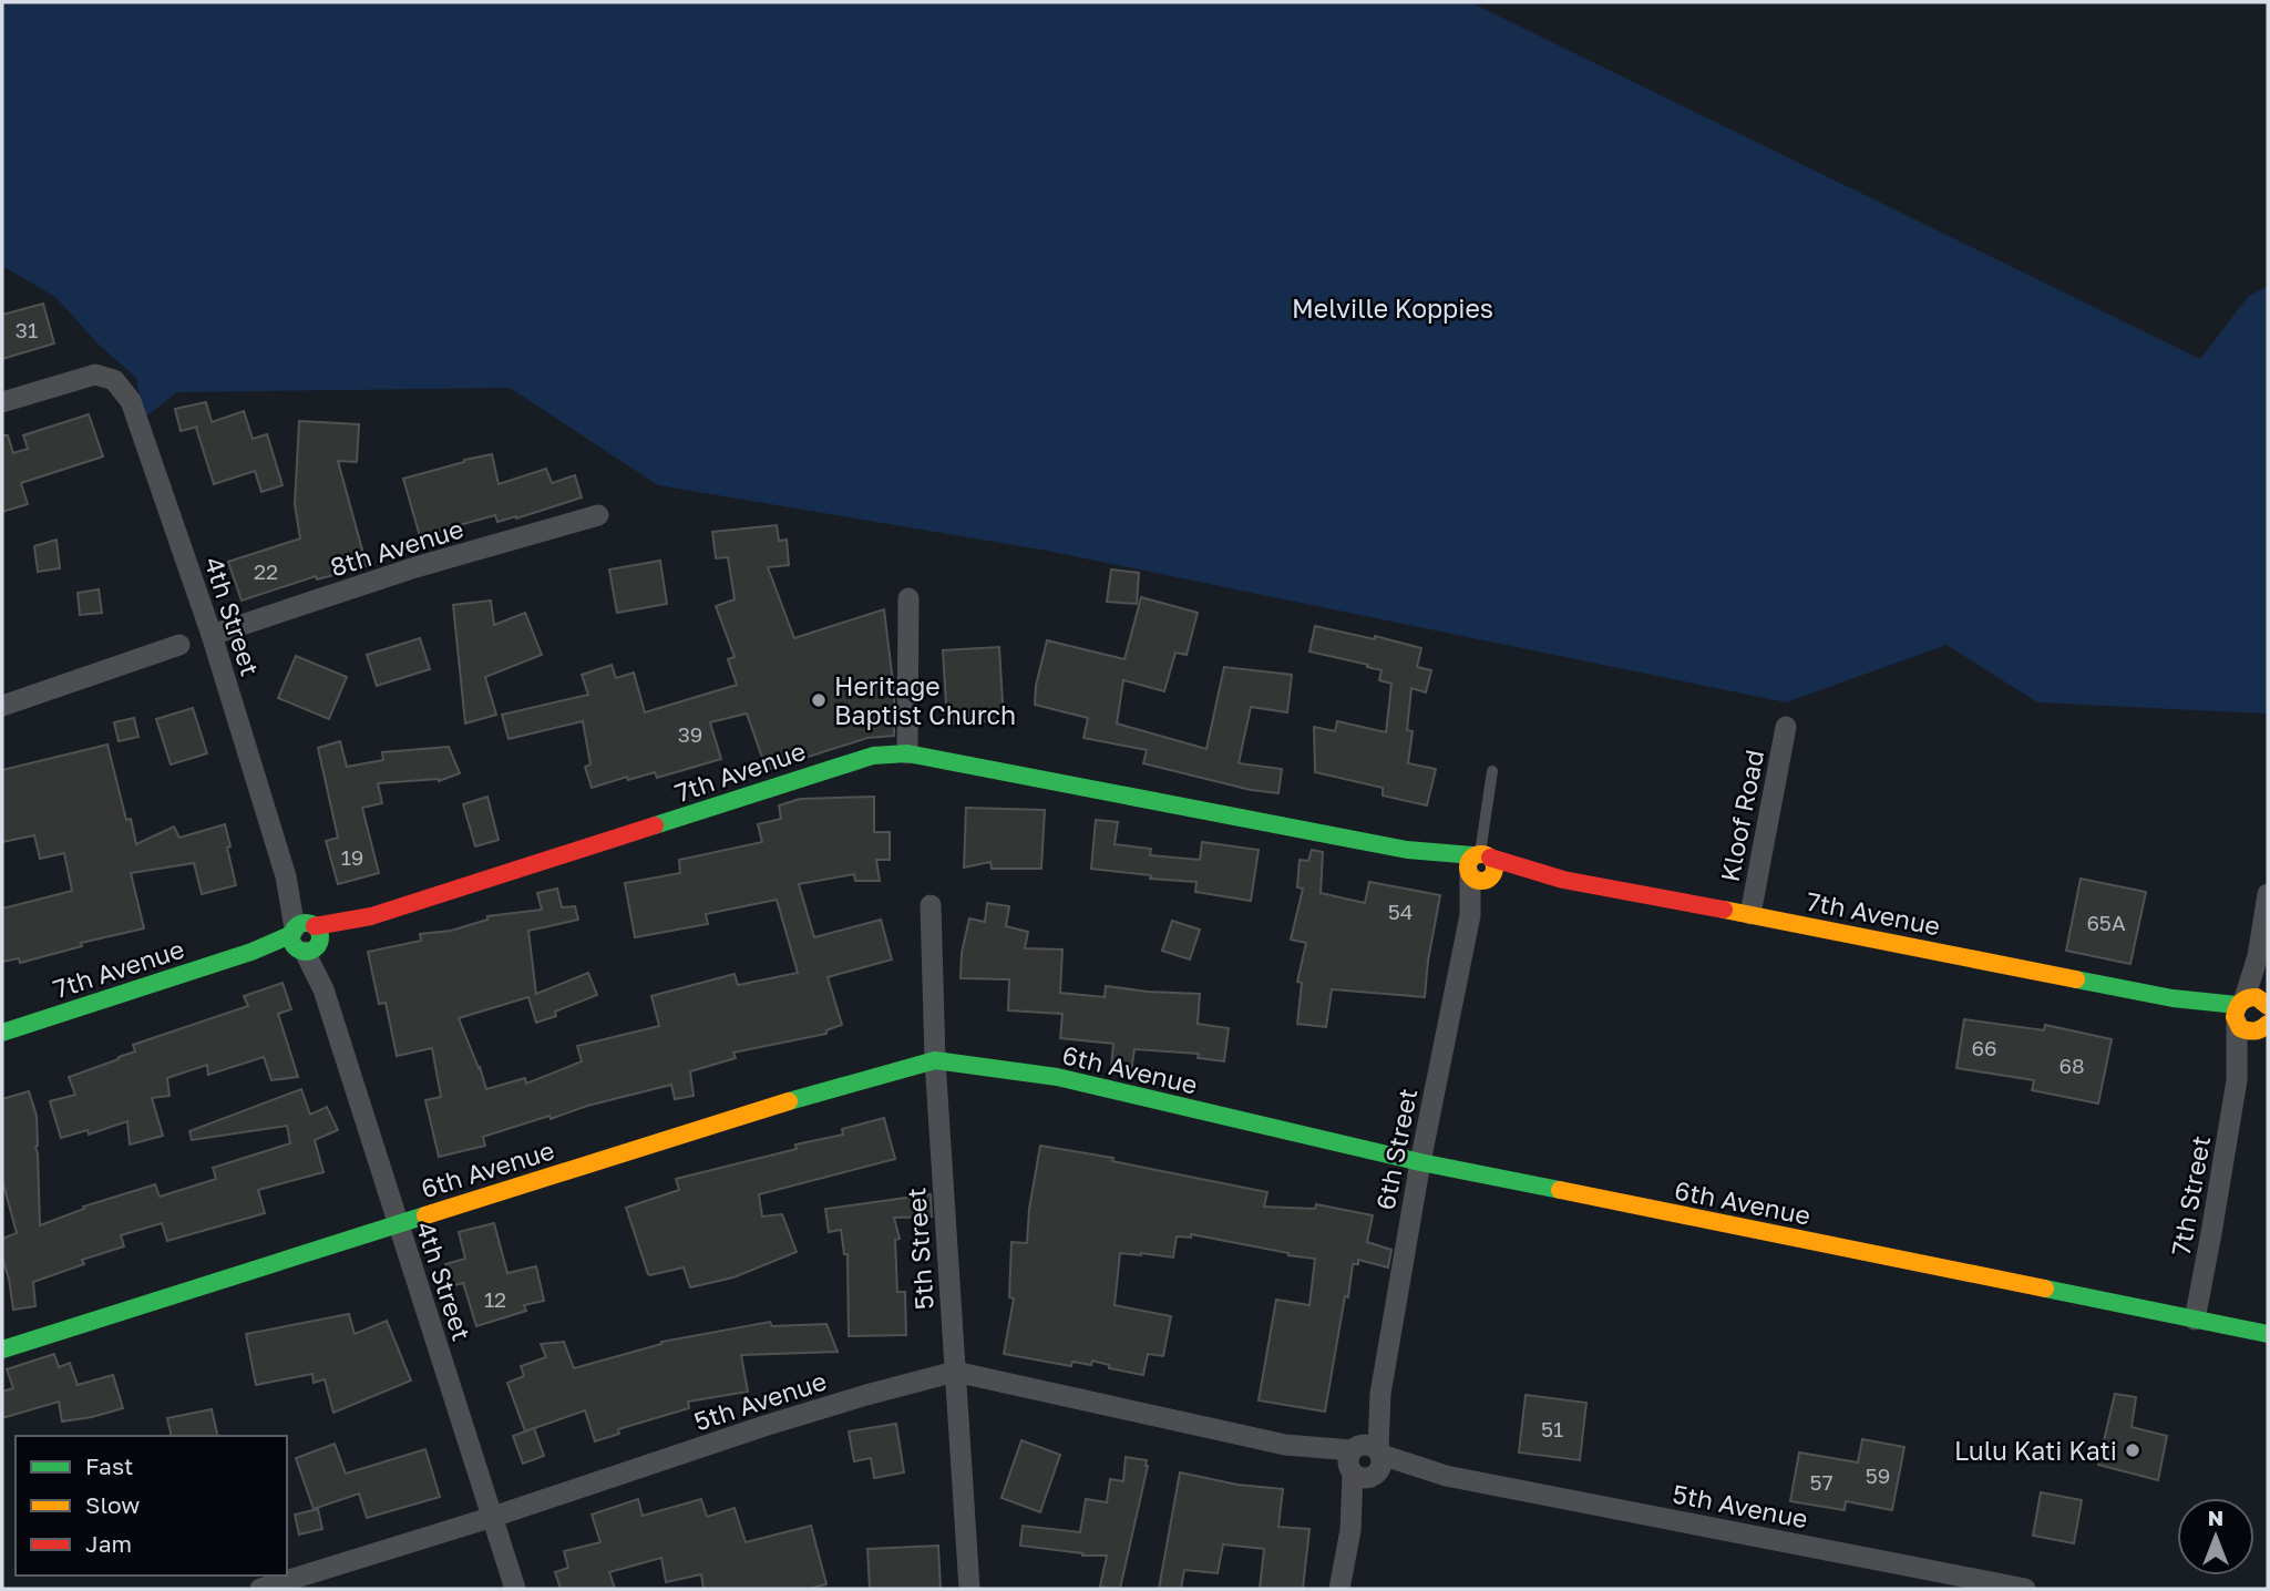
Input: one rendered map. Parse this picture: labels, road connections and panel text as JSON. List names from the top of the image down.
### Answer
{
  "streets": {
    "street": [
      "8th Avenue",
      "4th Street",
      "7th Avenue",
      "Kloof Road",
      "6th Avenue",
      "6th Street",
      "7th Street",
      "5th Street",
      "5th Avenue"
    ]
  },
  "crossings": [
    ["8th Avenue", "4th Street"],
    ["4th Street", "7th Avenue"],
    ["4th Street", "6th Avenue"],
    ["4th Street", "5th Avenue"],
    ["7th Avenue", "Kloof Road"],
    ["7th Avenue", "6th Street"],
    ["7th Avenue", "7th Street"],
    ["6th Avenue", "6th Street"],
    ["6th Avenue", "7th Street"],
    ["6th Avenue", "5th Street"],
    ["6th Street", "5th Avenue"],
    ["5th Street", "5th Avenue"]
  ],
  "parks": ["Melville Koppies"],
  "places": ["Heritage Baptist Church", "Lulu Kati Kati"],
  "house_numbers": [
    "31",
    "22",
    "39",
    "19",
    "54",
    "65A",
    "66",
    "68",
    "12",
    "51",
    "59",
    "57"
  ],
  "legend": ["Fast", "Slow", "Jam"],
  "north": "top"
}
